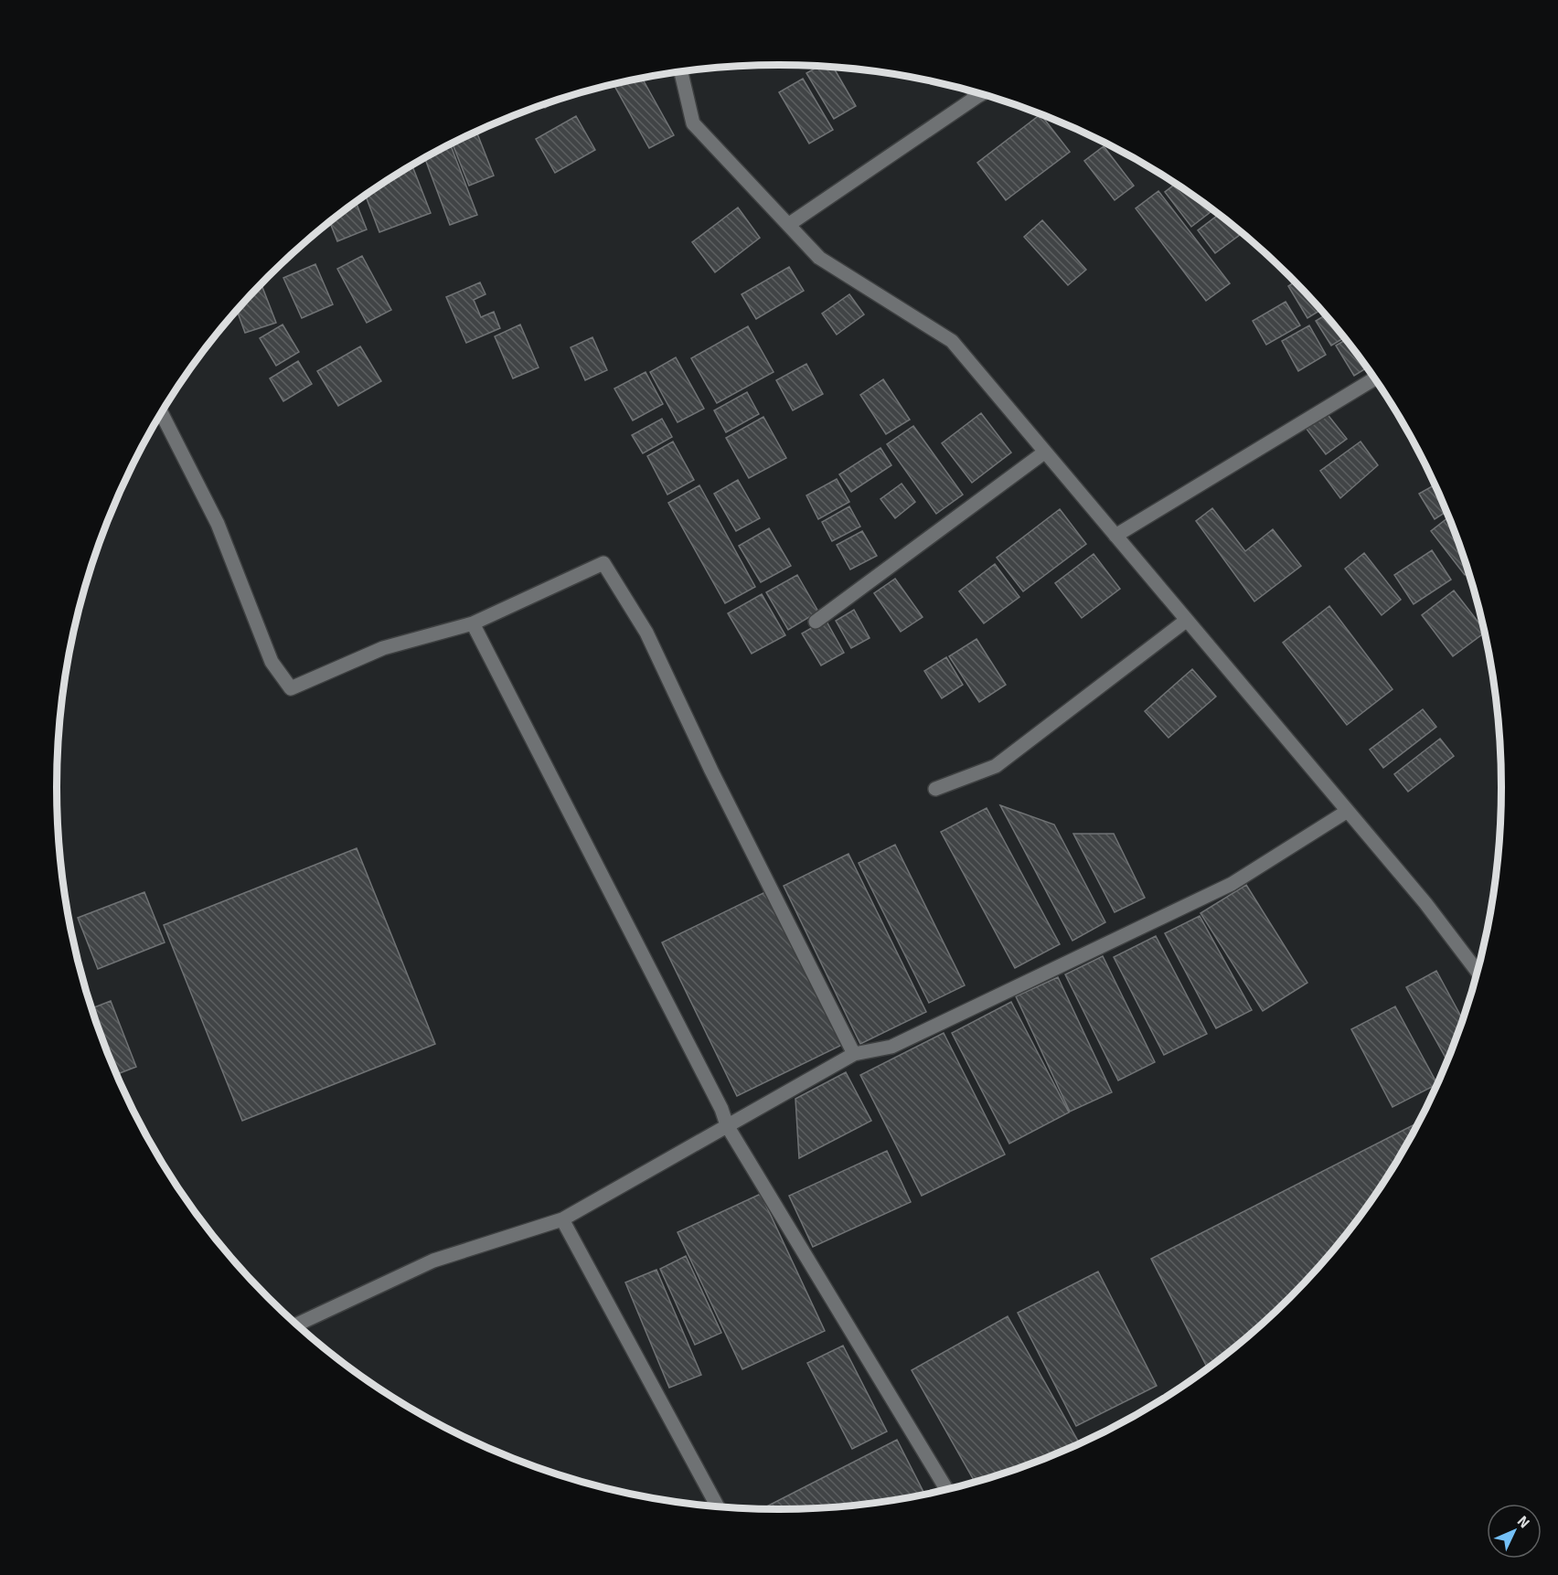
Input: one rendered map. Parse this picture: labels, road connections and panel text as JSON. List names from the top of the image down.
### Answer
{
  "north": "top right"
}
